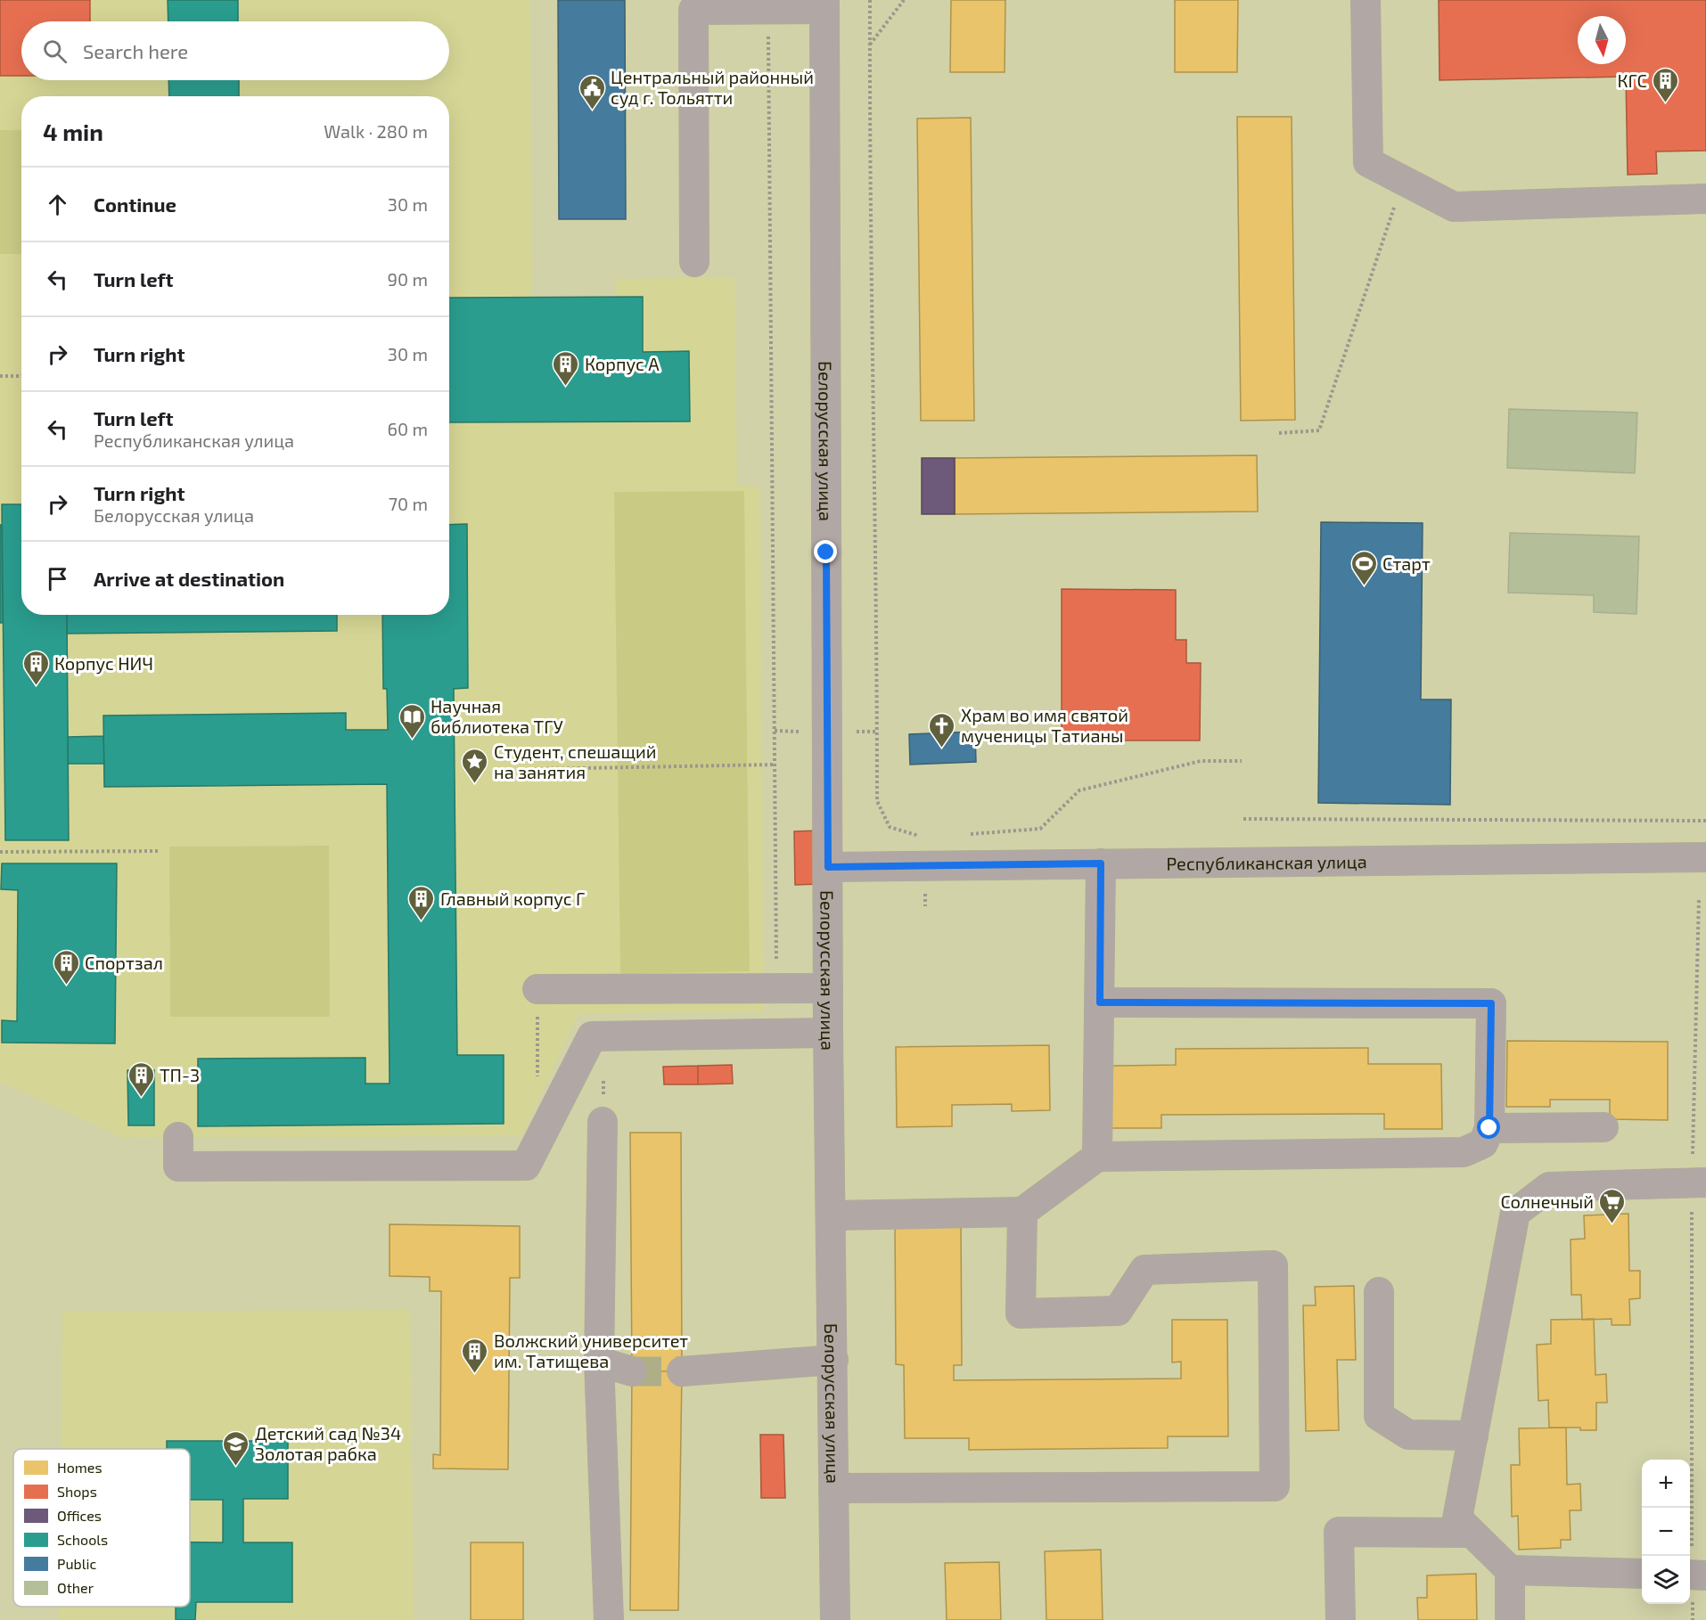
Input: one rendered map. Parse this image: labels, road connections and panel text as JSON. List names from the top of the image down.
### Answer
{
  "streets": {
    "street": ["Белорусская улица", "Республиканская улица"]
  },
  "crossings": [
    ["Белорусская улица", "Республиканская улица"]
  ],
  "places": {
    "building": [
      "КГС",
      "Корпус А",
      "Корпус НИЧ",
      "Главный корпус Г",
      "Спортзал",
      "ТП-3",
      "Волжский университет им. Татищева"
    ],
    "public building": ["Центральный районный суд г. Тольятти"],
    "sports": ["Старт"],
    "library": ["Научная библиотека ТГУ"],
    "church": ["Храм во имя святой мученицы Татианы"],
    "place": ["Студент, спешащий на занятия"],
    "supermarket": ["Солнечный"],
    "school or university": ["Детский сад №34 Золотая рабка"]
  },
  "legend": [
    "Homes",
    "Shops",
    "Offices",
    "Schools",
    "Public",
    "Other"
  ],
  "north": "bottom",
  "page": {
    "search": "Search here",
    "heading": ["4 min", "Walk · 280 m"],
    "list": [
      ["Continue", "30 m"],
      ["Turn left", "90 m"],
      ["Turn right", "30 m"],
      ["Turn left", "Республиканская улица", "60 m"],
      ["Turn right", "Белорусская улица", "70 m"],
      "Arrive at destination"
    ],
    "map_buttons": ["+", "−"]
  }
}
